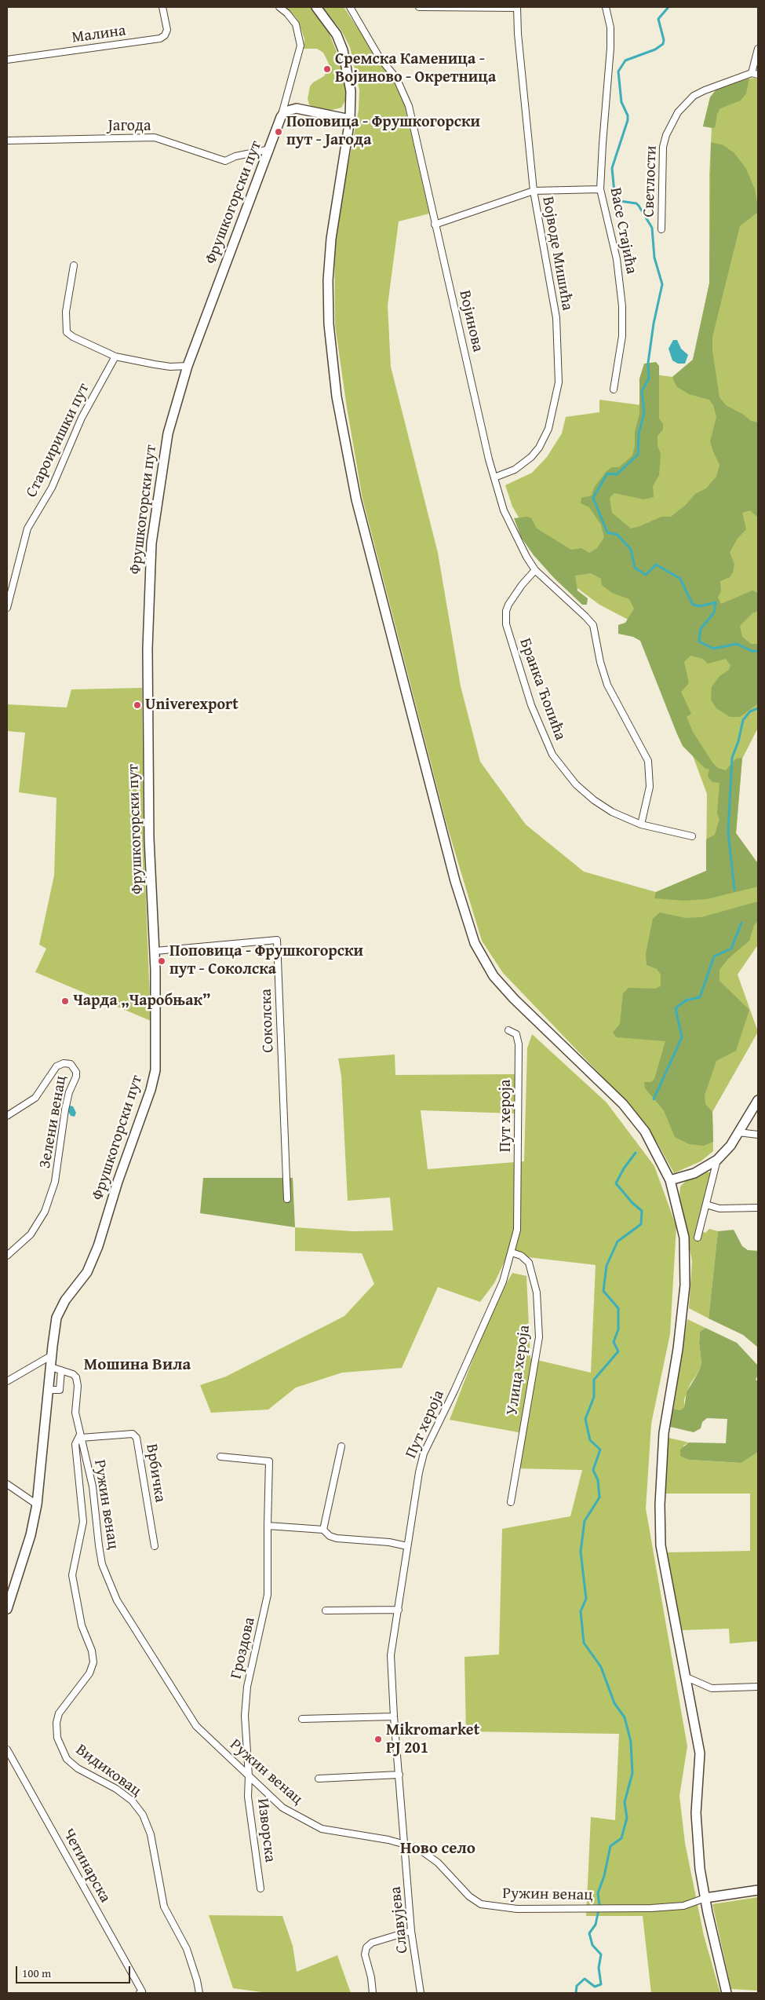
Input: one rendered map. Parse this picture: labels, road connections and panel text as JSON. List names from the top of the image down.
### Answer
{
  "streets": {
    "main road": ["Фрушкогорски пут"],
    "street": [
      "Малина",
      "Јагода",
      "Светлости",
      "Васе Стајића",
      "Војводе Мишића",
      "Војинова",
      "Староиришки пут",
      "Бранка Ћопића",
      "Соколска",
      "Пут хероја",
      "Зелени венац",
      "Улица хероја",
      "Врбичка",
      "Ружин венац",
      "Гроздова",
      "Видиковац",
      "Изворска",
      "Четинарска",
      "Славујева"
    ]
  },
  "crossings": [
    ["Јагода", "Фрушкогорски пут"],
    ["Фрушкогорски пут", "Соколска"],
    ["Фрушкогорски пут", "Ружин венац"],
    ["Војводе Мишића", "Војинова"],
    ["Војинова", "Бранка Ћопића"],
    ["Пут хероја", "Улица хероја"],
    ["Пут хероја", "Ружин венац"],
    ["Пут хероја", "Славујева"],
    ["Врбичка", "Ружин венац"],
    ["Врбичка", "Видиковац"],
    ["Ружин венац", "Гроздова"],
    ["Ружин венац", "Видиковац"],
    ["Ружин венац", "Изворска"],
    ["Ружин венац", "Славујева"],
    ["Гроздова", "Изворска"]
  ],
  "districts": ["Мошина Вила", "Ново село"],
  "places": [
    "Сремска Каменица - Војиново - Окретница",
    "Поповица - Фрушкогорски пут - Јагода",
    "Univerexport",
    "Поповица - Фрушкогорски пут - Соколска",
    "Чарда „Чаробњак”",
    "Mikromarket PJ 201"
  ],
  "scale_bar": "100 m"
}
